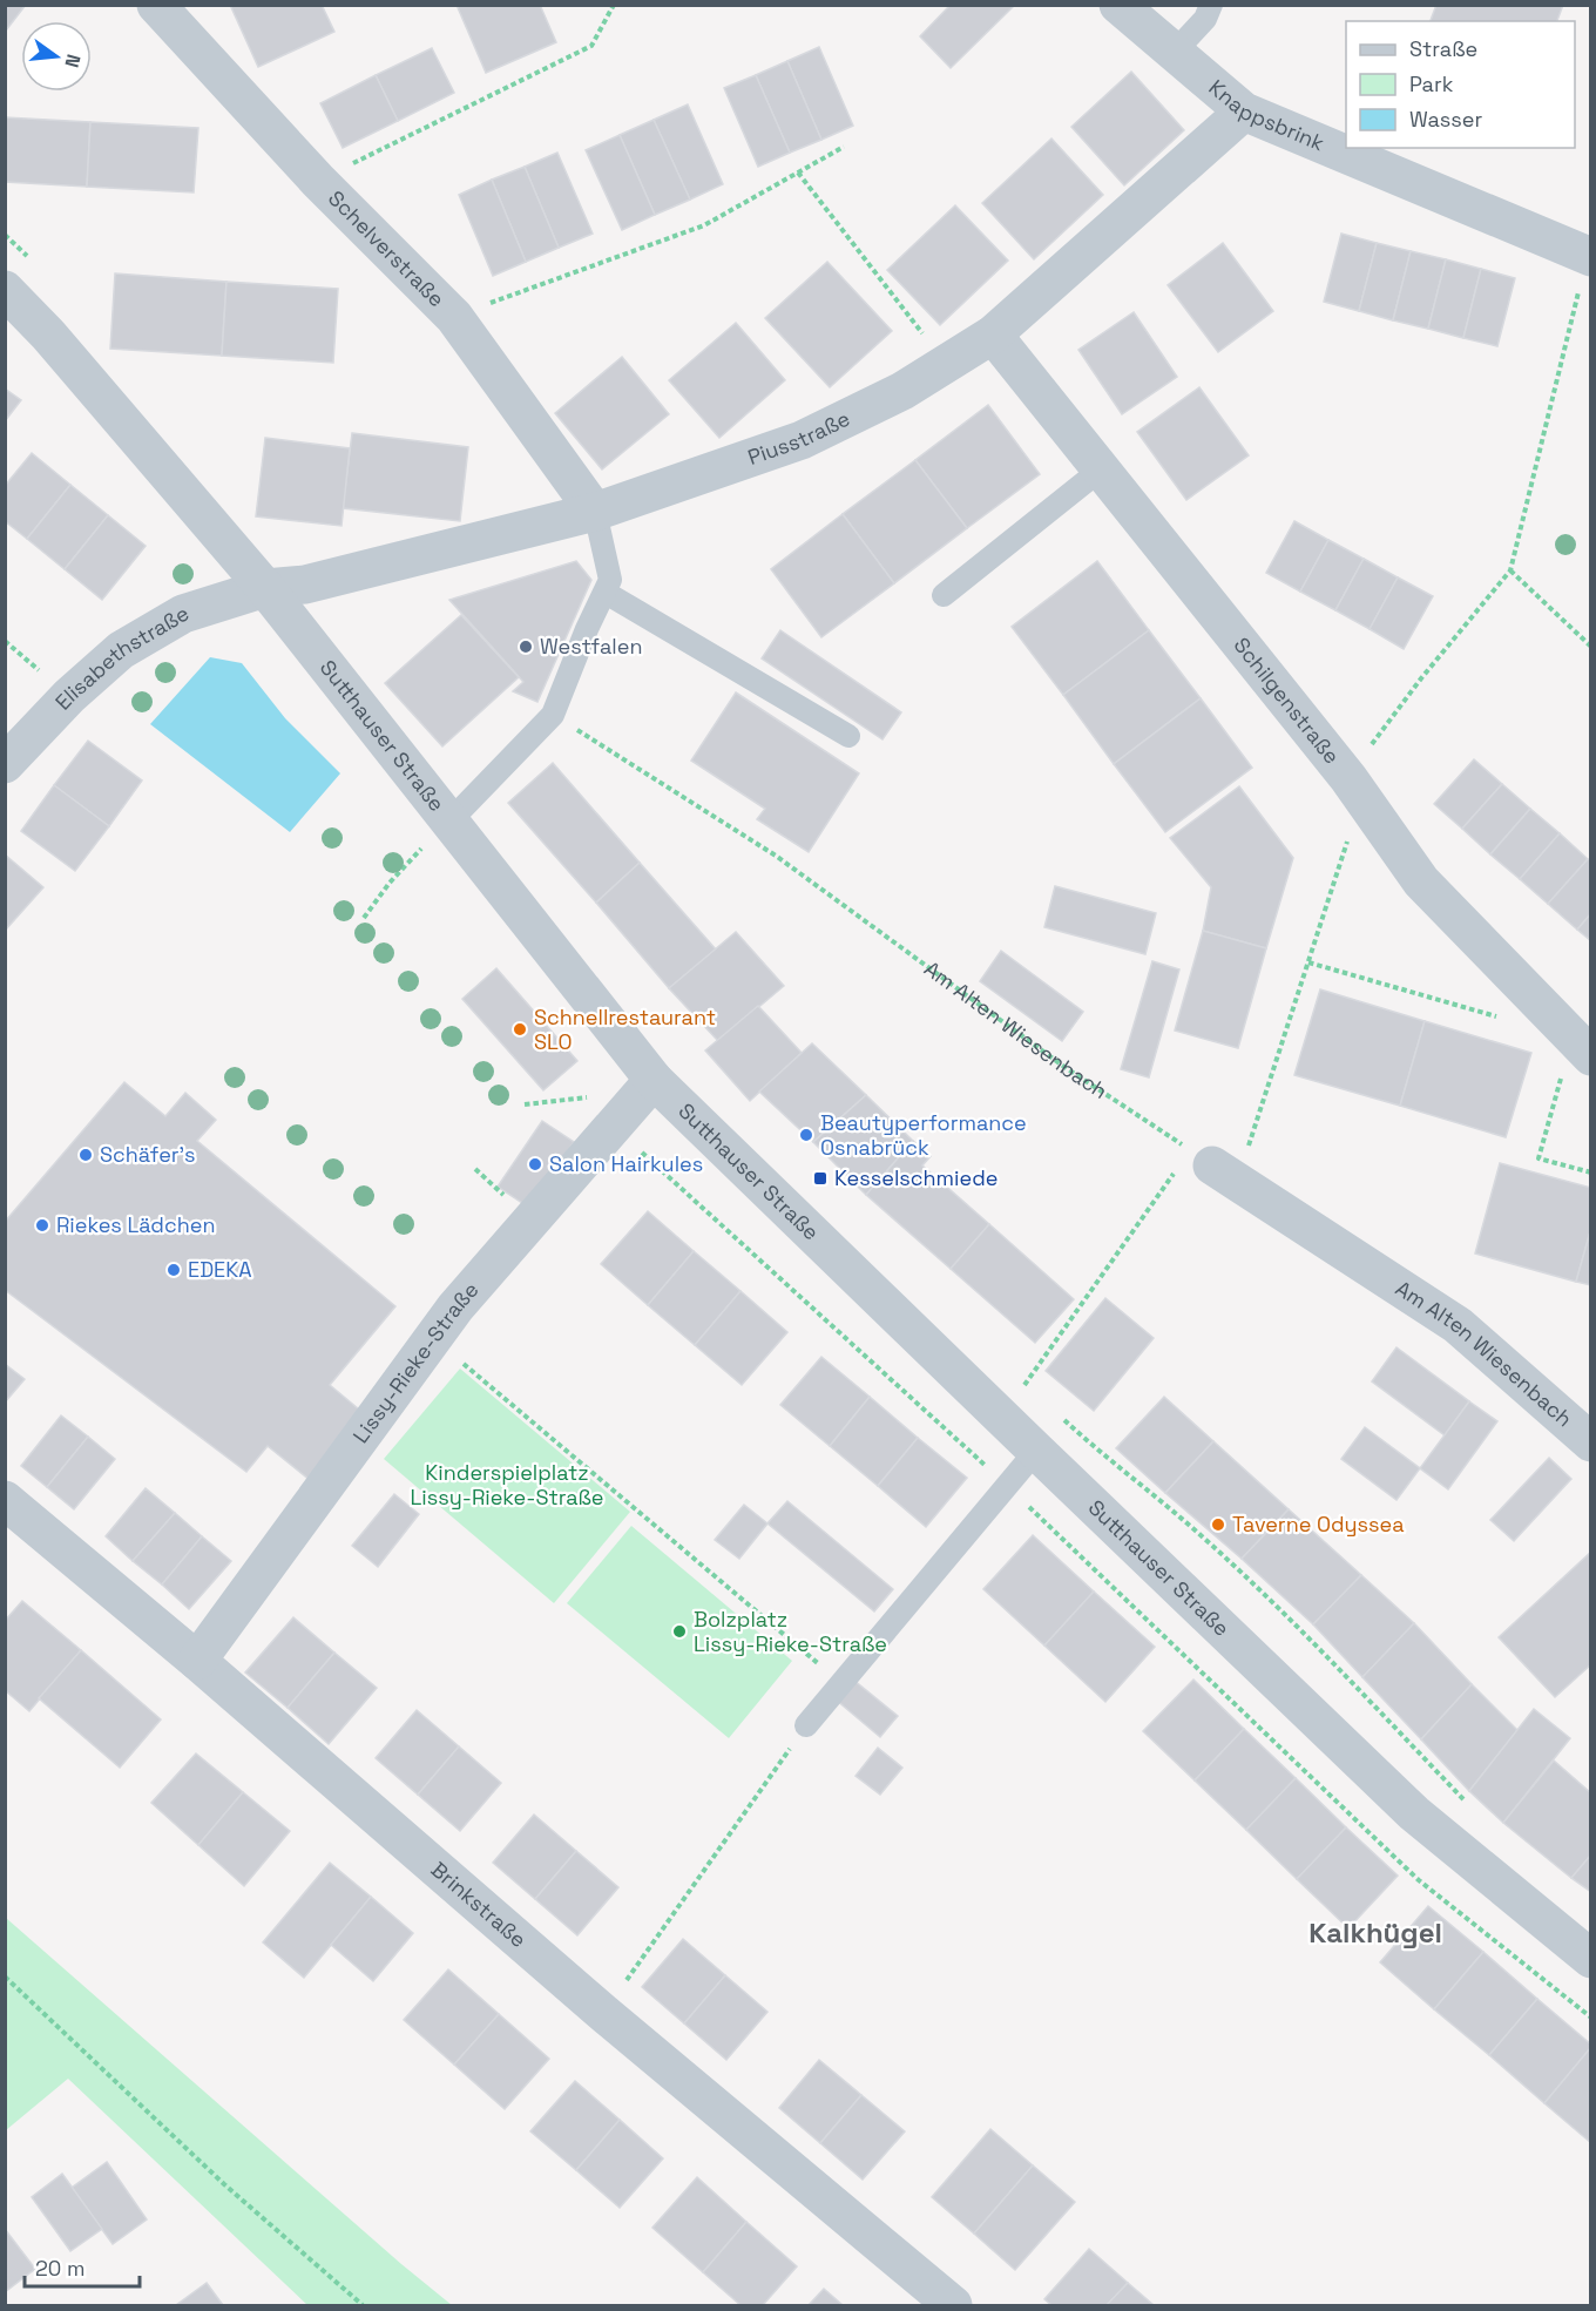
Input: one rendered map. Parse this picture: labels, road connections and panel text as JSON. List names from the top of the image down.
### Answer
{
  "streets": {
    "street": [
      "Knappsbrink",
      "Schelverstraße",
      "Piusstraße",
      "Elisabethstraße",
      "Schilgenstraße",
      "Sutthauser Straße",
      "Am Alten Wiesenbach",
      "Lissy-Rieke-Straße",
      "Brinkstraße"
    ]
  },
  "crossings": [
    ["Knappsbrink", "Piusstraße"],
    ["Schelverstraße", "Piusstraße"],
    ["Piusstraße", "Elisabethstraße"],
    ["Piusstraße", "Schilgenstraße"],
    ["Piusstraße", "Sutthauser Straße"],
    ["Elisabethstraße", "Sutthauser Straße"],
    ["Sutthauser Straße", "Lissy-Rieke-Straße"],
    ["Lissy-Rieke-Straße", "Brinkstraße"]
  ],
  "districts": ["Kalkhügel"],
  "parks": ["Kinderspielplatz Lissy-Rieke-Straße"],
  "places": {
    "other": [
      "Westfalen",
      "Schnellrestaurant SLO",
      "Beautyperformance Osnabrück",
      "Schäfer's",
      "Salon Hairkules",
      "Riekes Lädchen",
      "EDEKA",
      "Taverne Odyssea",
      "Bolzplatz Lissy-Rieke-Straße"
    ],
    "transit": ["Kesselschmiede"]
  },
  "legend": ["Straße", "Park", "Wasser"],
  "scale_bar": "20 m",
  "north": "right"
}
